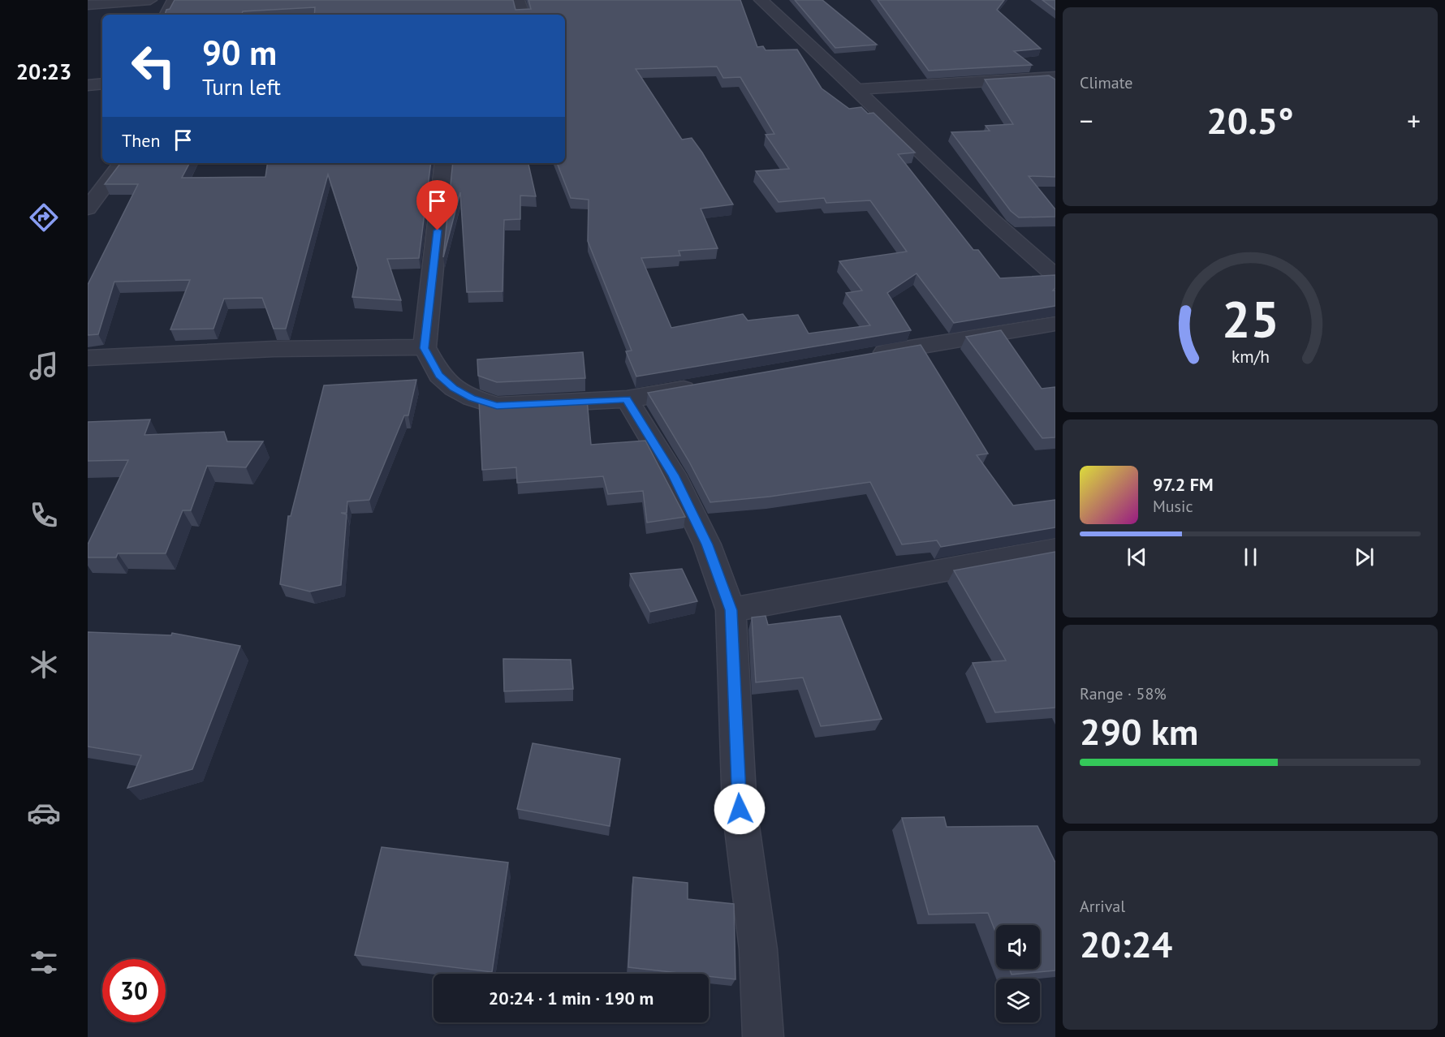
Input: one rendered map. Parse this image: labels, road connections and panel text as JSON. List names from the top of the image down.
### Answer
{
  "page": {
    "tabs": "20:23",
    "tile": [
      "Climate",
      ["Range · 58%", "290 km"],
      ["Arrival", "20:24"]
    ],
    "turn": ["90 m", "Turn left"],
    "heat": ["−", "20.5°", "+"],
    "then": "Then",
    "song": ["97.2 FM", "Music"],
    "limit": "30",
    "trip": "20:24 · 1 min · 190 m",
    "gauge": ["25", "km/h"]
  }
}
